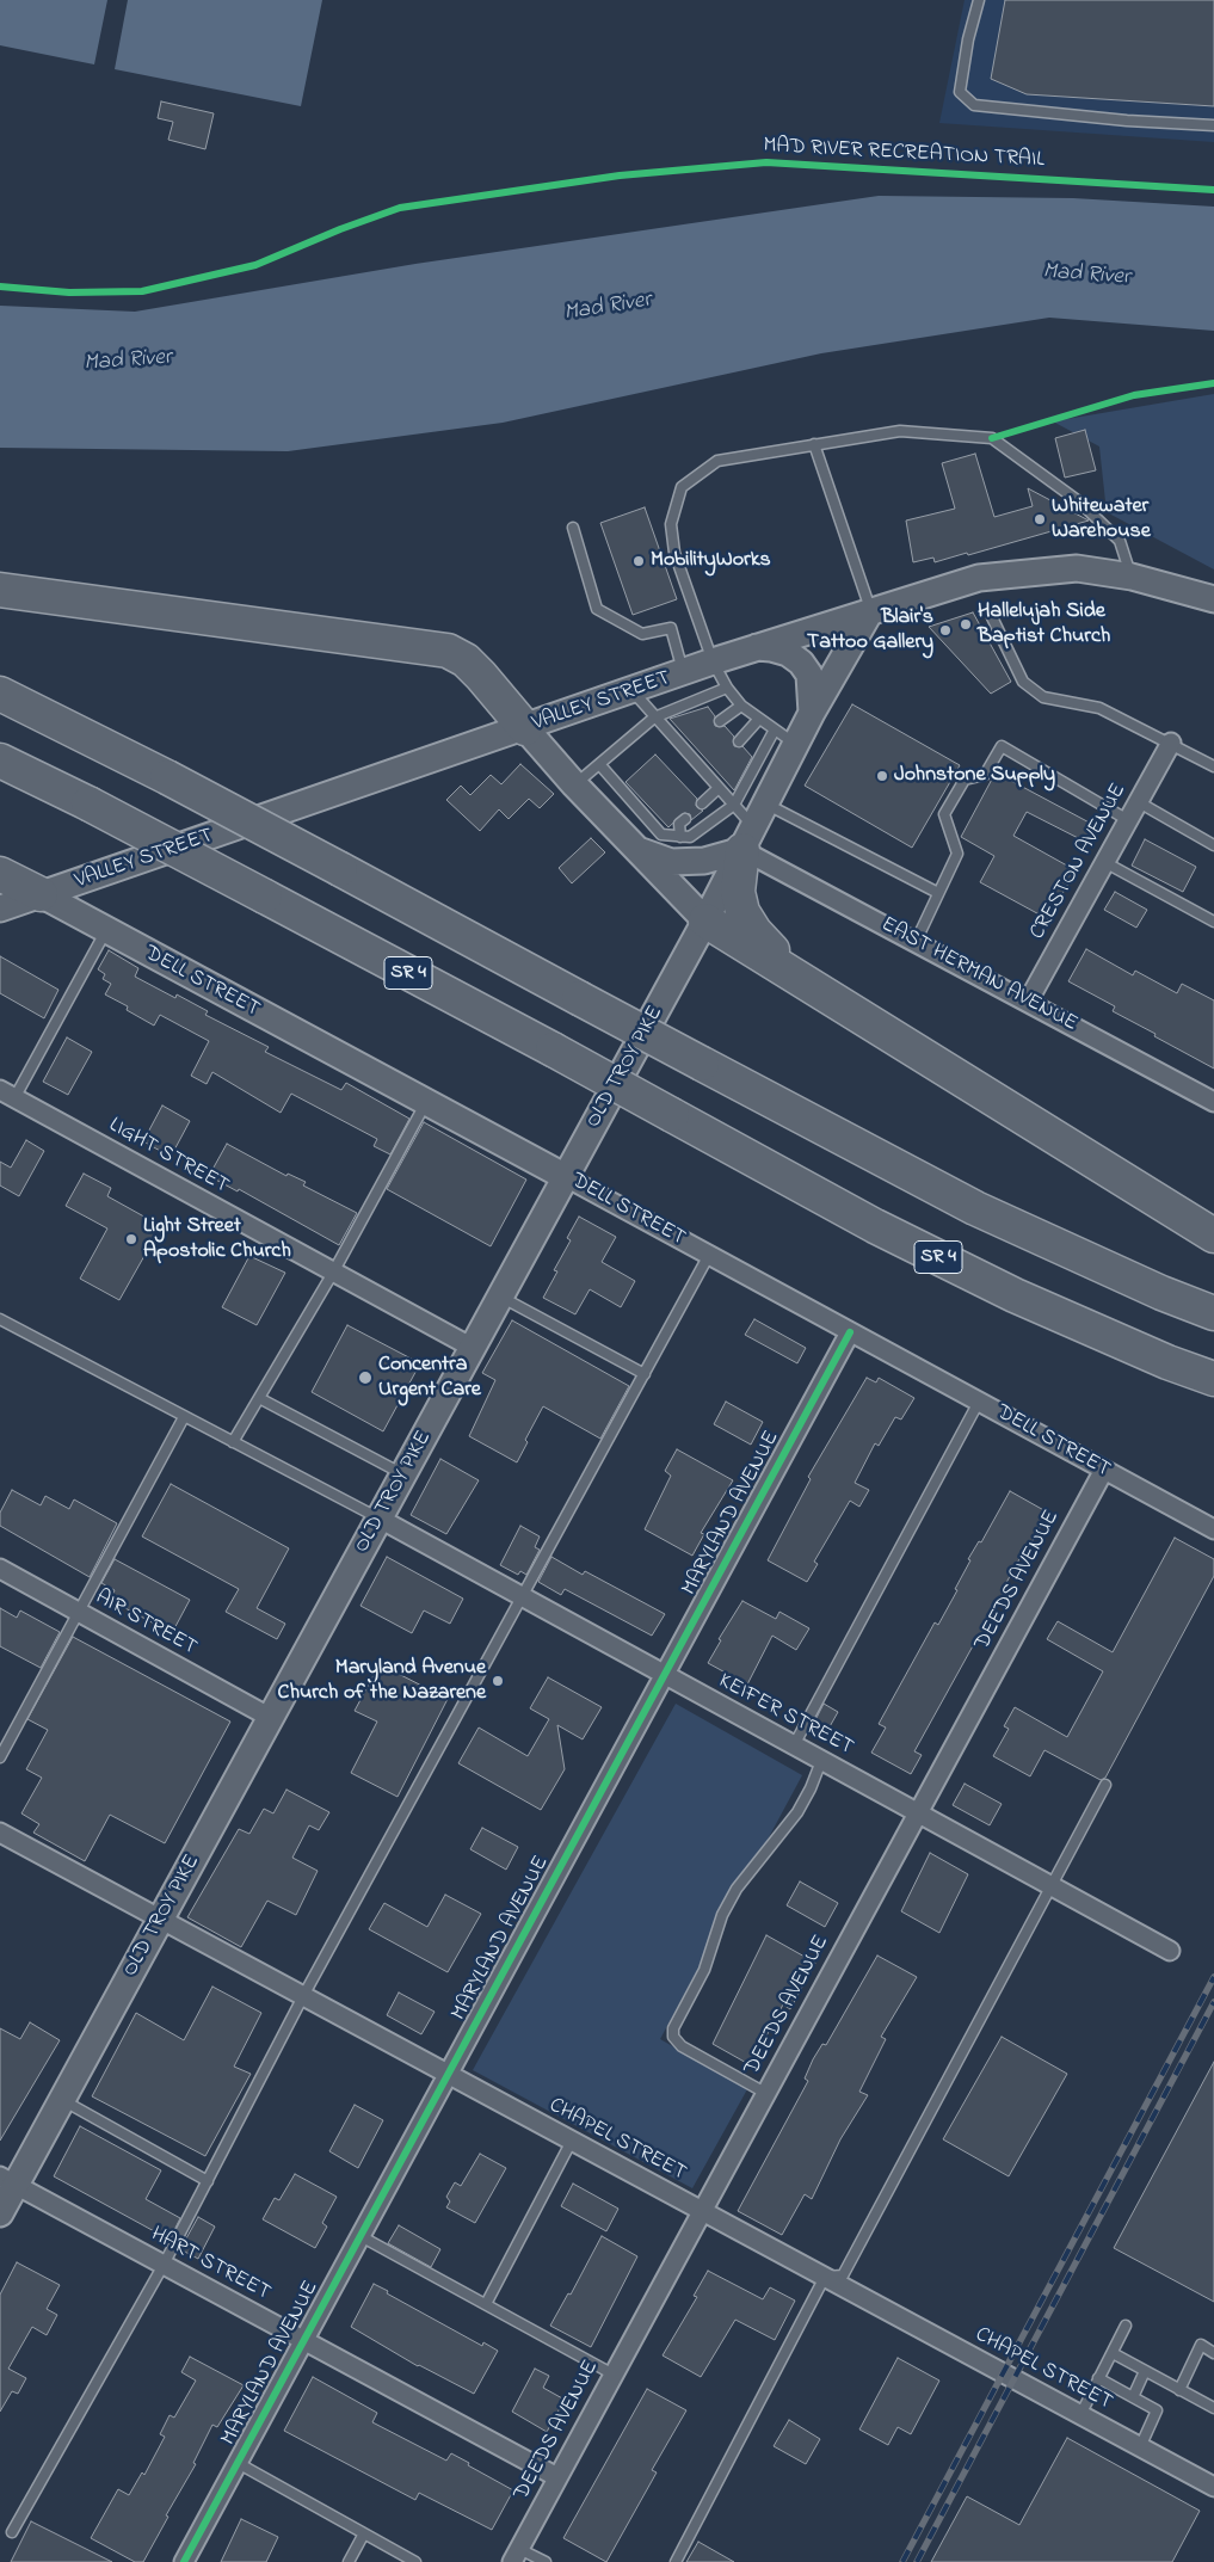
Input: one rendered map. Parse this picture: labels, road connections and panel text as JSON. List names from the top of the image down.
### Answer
{
  "streets": {
    "highway": ["SR 4"],
    "main road": ["VALLEY STREET", "DELL STREET", "OLD TROY PIKE"],
    "street": [
      "CRESTON AVENUE",
      "EAST HERMAN AVENUE",
      "LIGHT STREET",
      "MARYLAND AVENUE",
      "DEEDS AVENUE",
      "AIR STREET",
      "KEIFER STREET",
      "CHAPEL STREET",
      "HART STREET"
    ],
    "cycle path": ["MAD RIVER RECREATION TRAIL"]
  },
  "crossings": [
    ["VALLEY STREET", "DELL STREET"],
    ["VALLEY STREET", "OLD TROY PIKE"],
    ["CRESTON AVENUE", "EAST HERMAN AVENUE"],
    ["EAST HERMAN AVENUE", "OLD TROY PIKE"],
    ["DELL STREET", "OLD TROY PIKE"],
    ["DELL STREET", "MARYLAND AVENUE"],
    ["DELL STREET", "DEEDS AVENUE"],
    ["OLD TROY PIKE", "LIGHT STREET"],
    ["OLD TROY PIKE", "AIR STREET"],
    ["OLD TROY PIKE", "KEIFER STREET"],
    ["OLD TROY PIKE", "CHAPEL STREET"],
    ["OLD TROY PIKE", "HART STREET"],
    ["MARYLAND AVENUE", "KEIFER STREET"],
    ["MARYLAND AVENUE", "CHAPEL STREET"],
    ["MARYLAND AVENUE", "HART STREET"],
    ["DEEDS AVENUE", "KEIFER STREET"],
    ["DEEDS AVENUE", "CHAPEL STREET"],
    ["DEEDS AVENUE", "HART STREET"]
  ],
  "water": ["Mad River"],
  "places": [
    "Whitewater Warehouse",
    "MobilityWorks",
    "Hallelujah Side Baptist Church",
    "Blair's Tattoo Gallery",
    "Johnstone Supply",
    "Light Street Apostolic Church",
    "Concentra Urgent Care",
    "Maryland Avenue Church of the Nazarene"
  ]
}
